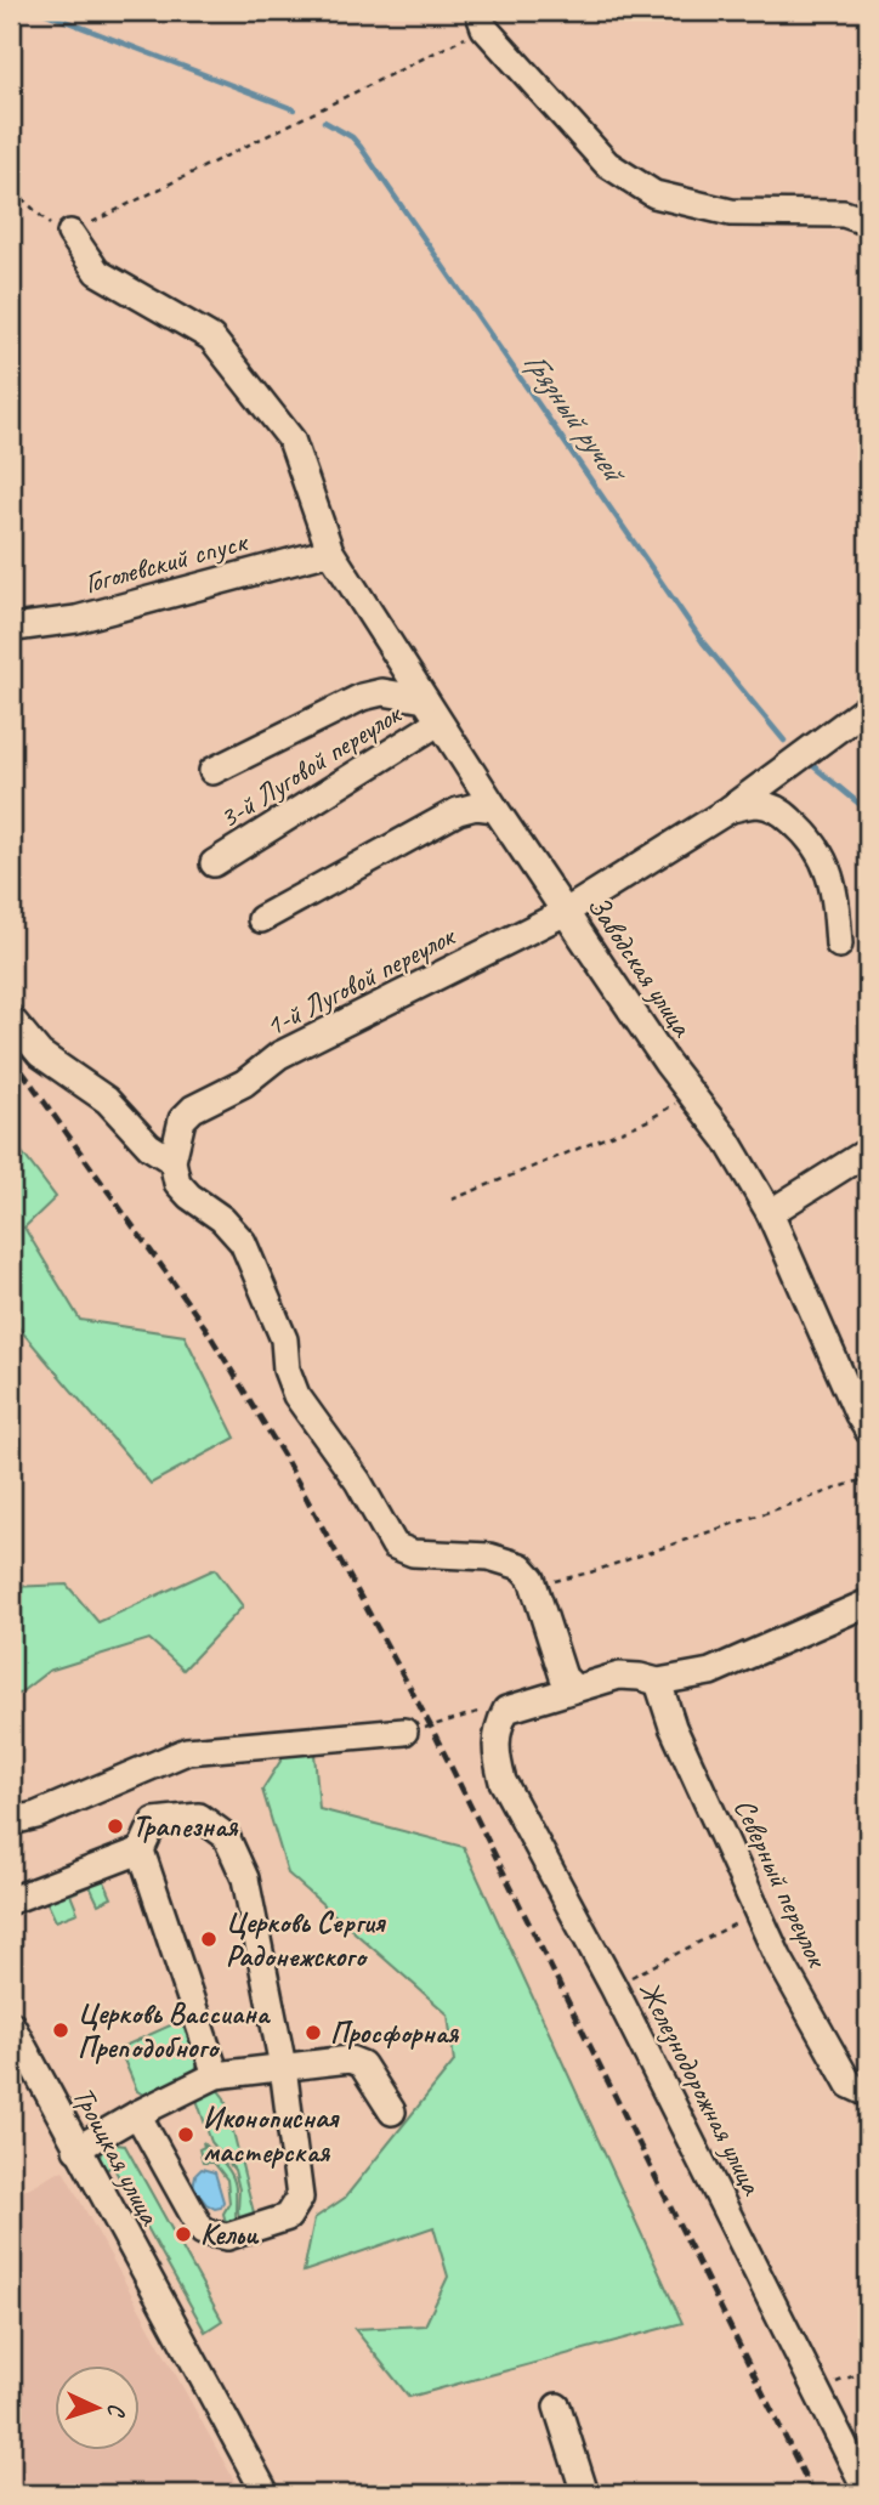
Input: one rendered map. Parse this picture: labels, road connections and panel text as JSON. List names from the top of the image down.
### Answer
{
  "streets": {
    "street": [
      "Гоголевский спуск",
      "3-й Луговой переулок",
      "Заводская улица",
      "1-й Луговой переулок",
      "Северный переулок",
      "Железнодорожная улица",
      "Троицкая улица"
    ]
  },
  "crossings": [
    ["Гоголевский спуск", "Заводская улица"],
    ["3-й Луговой переулок", "Заводская улица"],
    ["Заводская улица", "1-й Луговой переулок"]
  ],
  "water": ["Грязный ручей"],
  "places": [
    "Трапезная",
    "Церковь Сергия Радонежского",
    "Церковь Вассиана Преподобного",
    "Просфорная",
    "Иконописная мастерская",
    "Кельи"
  ],
  "north": "right"
}
